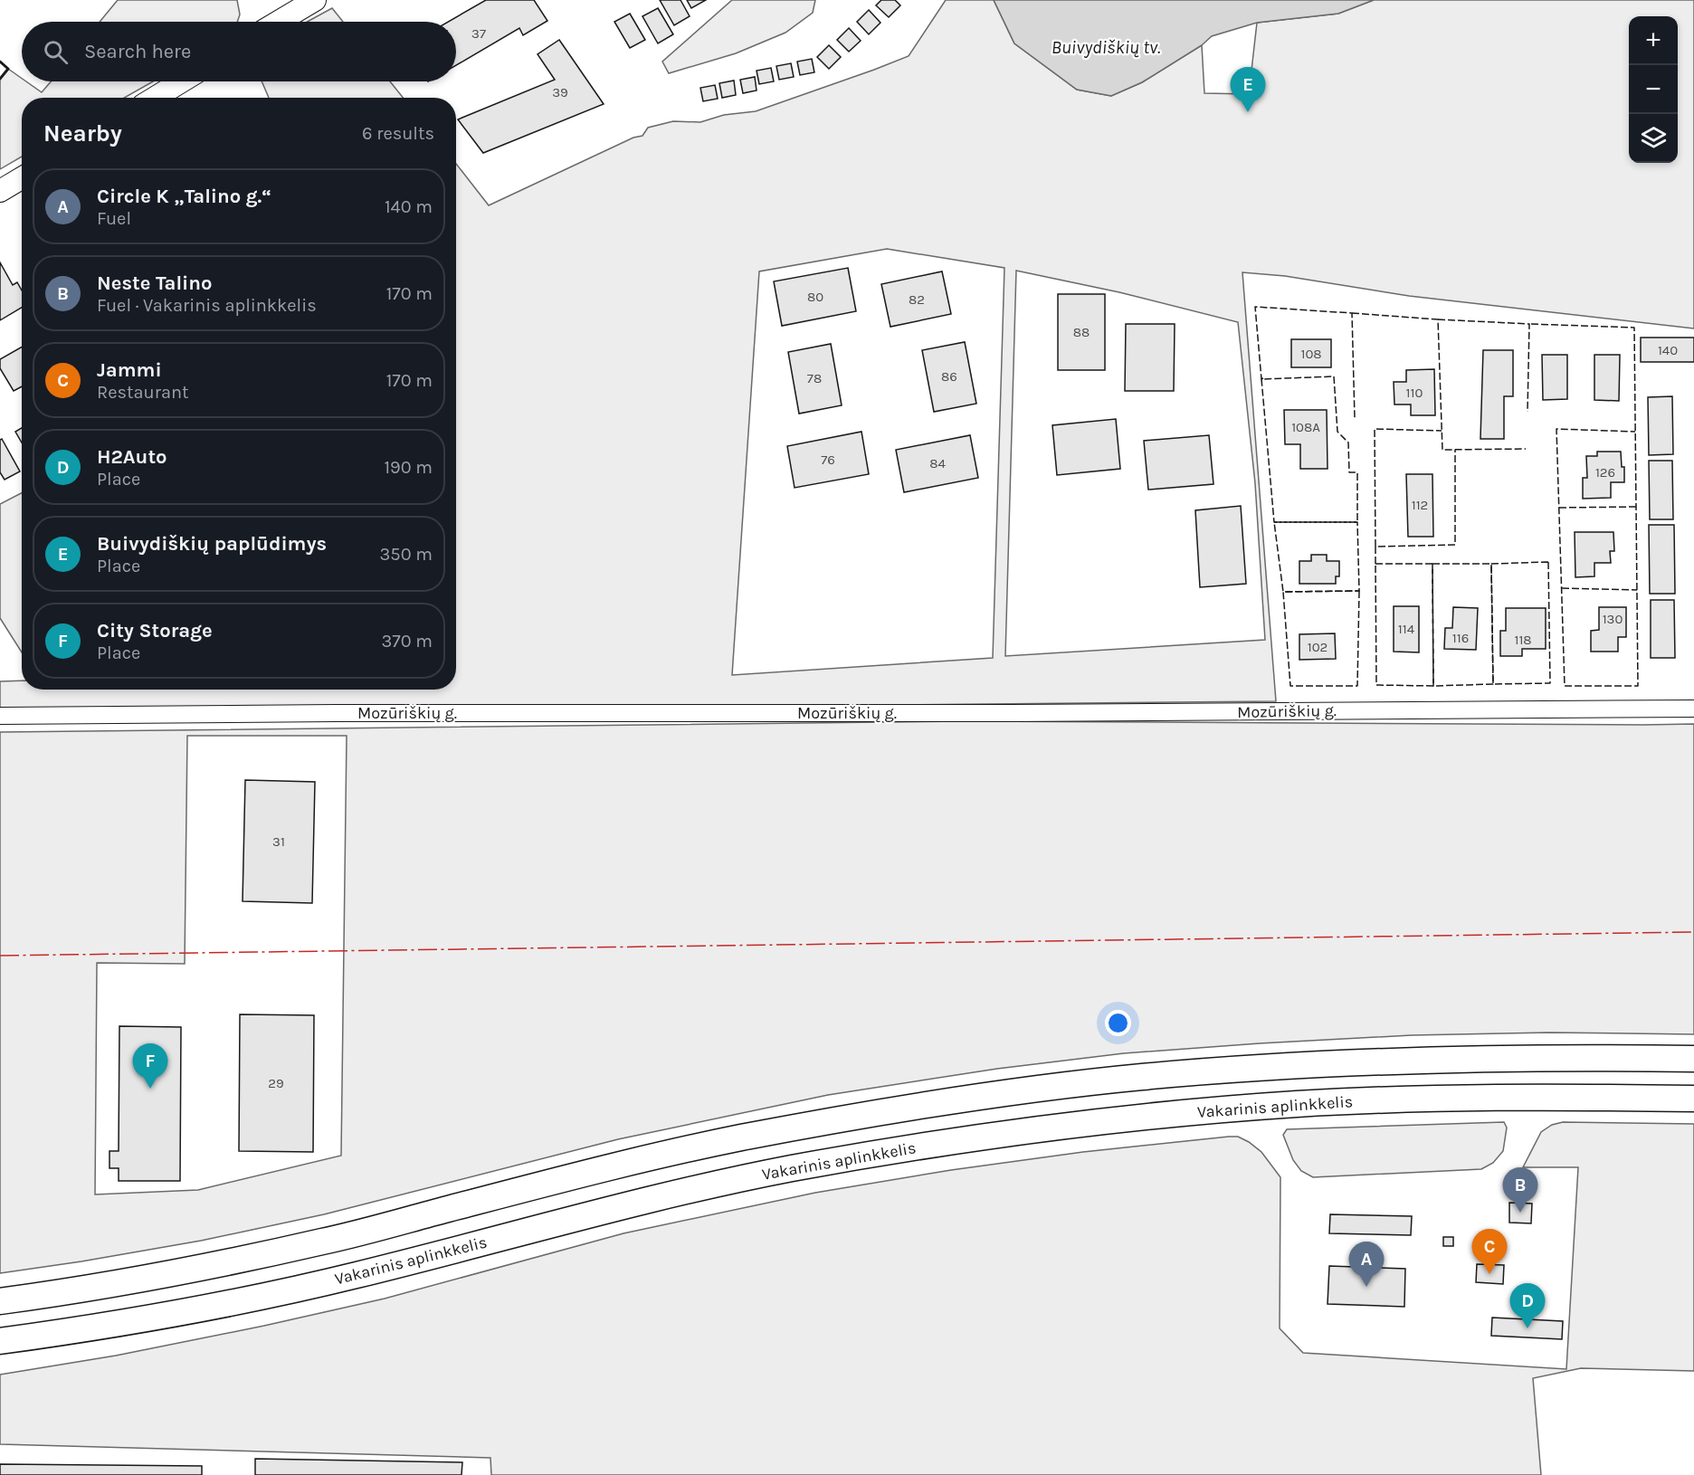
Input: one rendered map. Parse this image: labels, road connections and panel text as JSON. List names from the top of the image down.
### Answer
{
  "streets": {
    "highway": ["Vakarinis aplinkkelis"],
    "street": ["Mozūriškių g."]
  },
  "water": ["Buivydiškių tv."],
  "house_numbers": [
    "37",
    "39",
    "80",
    "82",
    "88",
    "140",
    "108",
    "86",
    "78",
    "110",
    "108A",
    "76",
    "84",
    "126",
    "112",
    "130",
    "114",
    "116",
    "118",
    "102",
    "31",
    "29"
  ],
  "page": {
    "map_buttons": ["+", "−"],
    "search": "Search here",
    "pins": [
      "E",
      "F",
      "B",
      "C",
      "A",
      "D"
    ],
    "heading": ["Nearby", "6 results"],
    "list": [
      {
        "mark": "A",
        "name": "Circle K „Talino g.“",
        "note": "Fuel",
        "value": "140 m"
      },
      {
        "mark": "B",
        "name": "Neste Talino",
        "note": "Fuel · Vakarinis aplinkkelis",
        "value": "170 m"
      },
      {
        "mark": "C",
        "name": "Jammi",
        "note": "Restaurant",
        "value": "170 m"
      },
      {
        "mark": "D",
        "name": "H2Auto",
        "note": "Place",
        "value": "190 m"
      },
      {
        "mark": "E",
        "name": "Buivydiškių paplūdimys",
        "note": "Place",
        "value": "350 m"
      },
      {
        "mark": "F",
        "name": "City Storage",
        "note": "Place",
        "value": "370 m"
      }
    ]
  }
}
